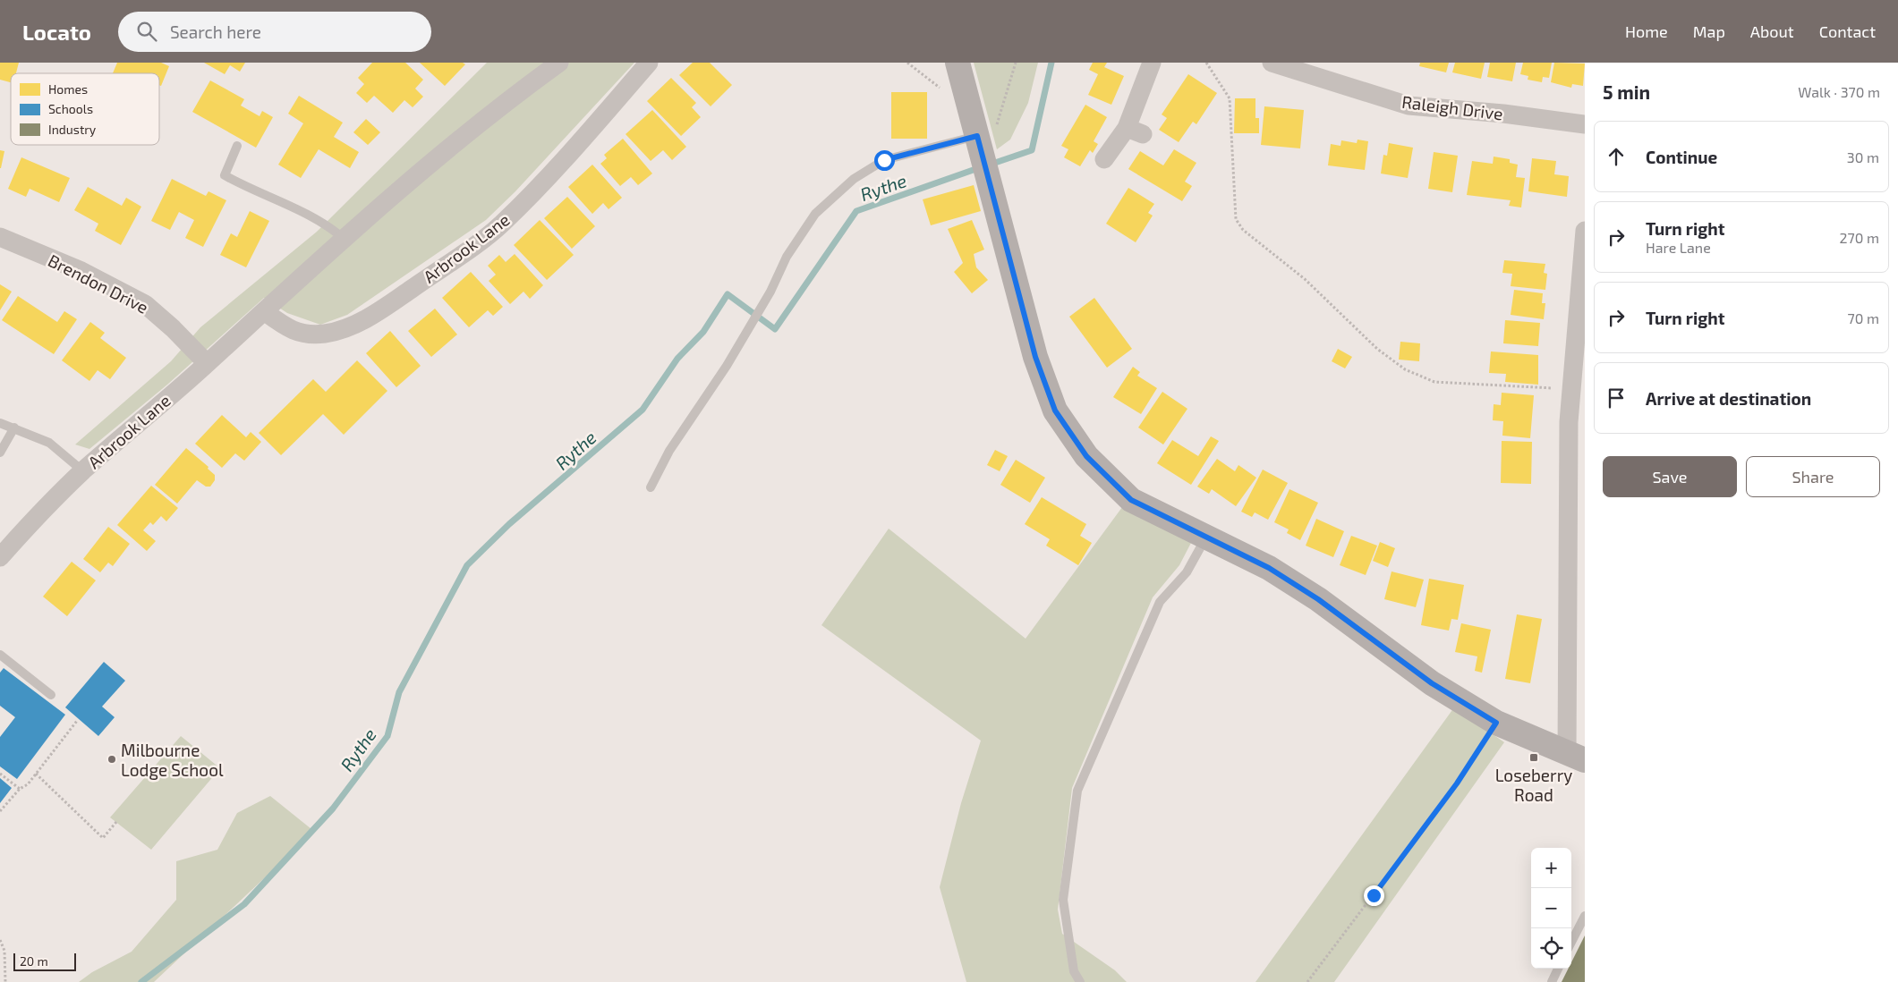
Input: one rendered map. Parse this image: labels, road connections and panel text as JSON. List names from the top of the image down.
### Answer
{
  "streets": {
    "street": ["Raleigh Drive", "Arbrook Lane", "Brendon Drive"]
  },
  "crossings": [
    ["Arbrook Lane", "Brendon Drive"]
  ],
  "water": ["Rythe"],
  "places": {
    "transit": ["Loseberry Road"],
    "other": ["Milbourne Lodge School"]
  },
  "legend": ["Homes", "Schools", "Industry"],
  "scale_bar": "20 m",
  "page": {
    "header": "Locato",
    "search": "Search here",
    "nav": [
      "Home",
      "Map",
      "About",
      "Contact"
    ],
    "heading": ["5 min", "Walk · 370 m"],
    "list": [
      ["Continue", "30 m"],
      ["Turn right", "Hare Lane", "270 m"],
      ["Turn right", "70 m"],
      "Arrive at destination"
    ],
    "buttons": ["Save", "Share"],
    "map_buttons": ["+", "−"],
    "scale": "20 m"
  }
}
